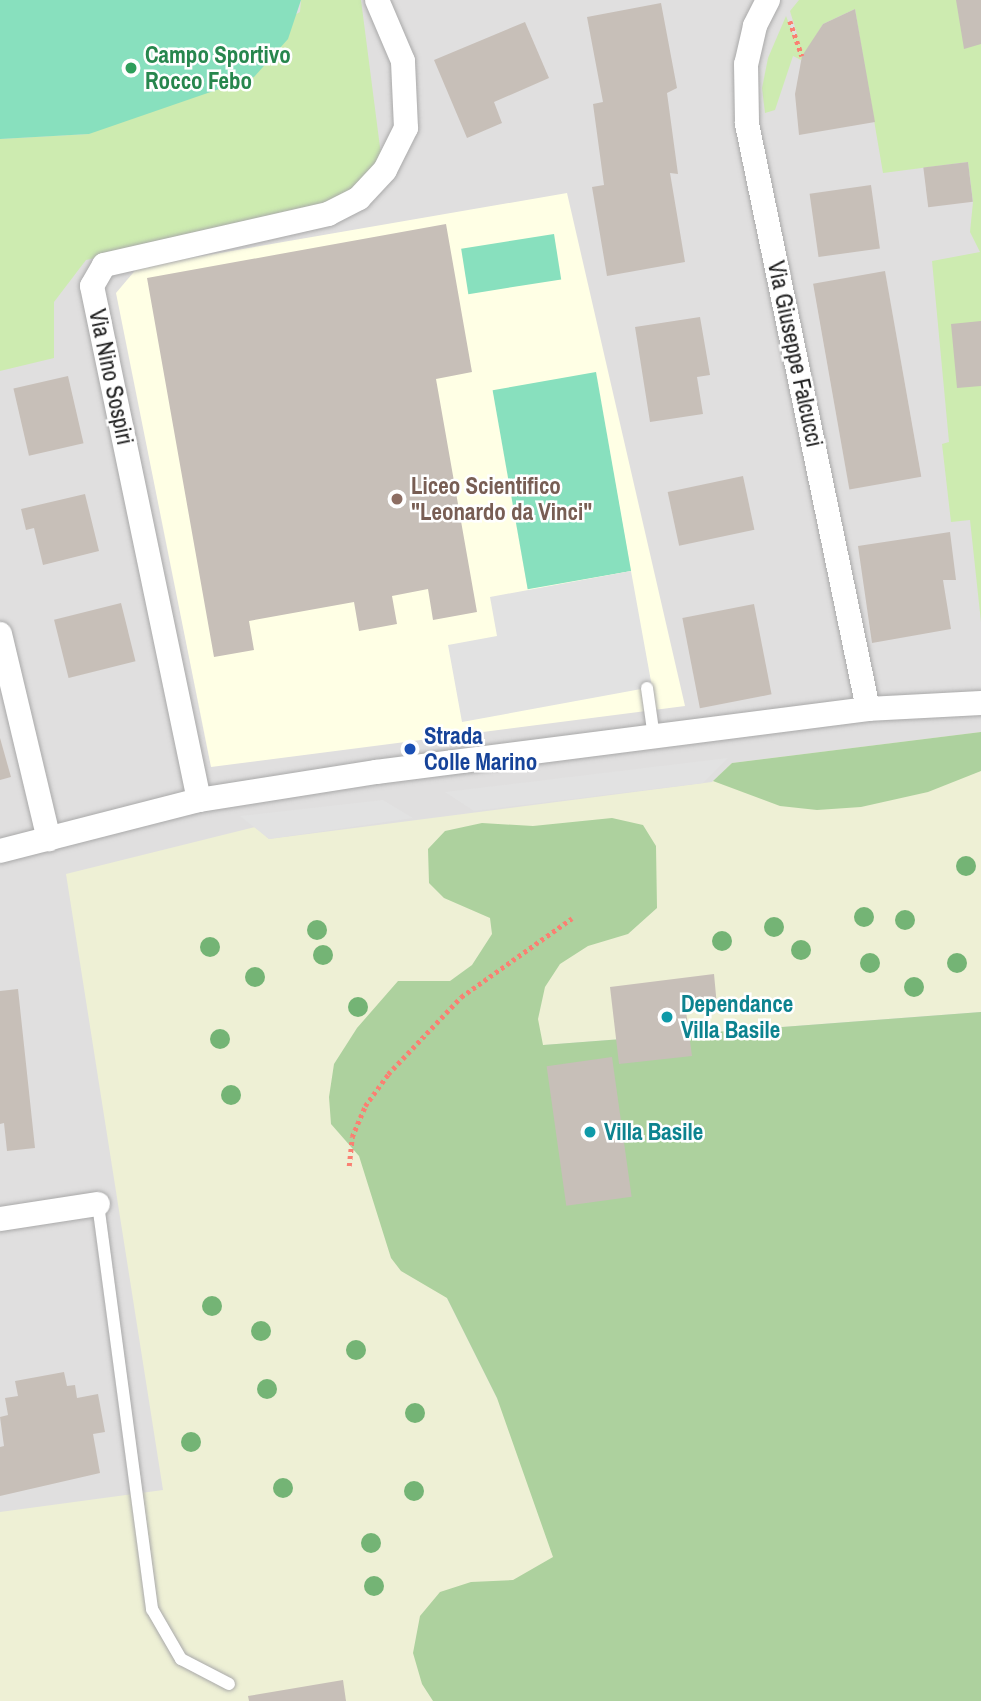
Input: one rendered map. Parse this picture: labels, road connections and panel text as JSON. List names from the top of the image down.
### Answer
{
  "streets": {
    "street": ["Via Giuseppe Falcucci", "Via Nino Sospiri"]
  },
  "places": [
    "Campo Sportivo Rocco Febo",
    "Liceo Scientifico \"Leonardo da Vinci\"",
    "Strada Colle Marino",
    "Dependance Villa Basile",
    "Villa Basile"
  ]
}
